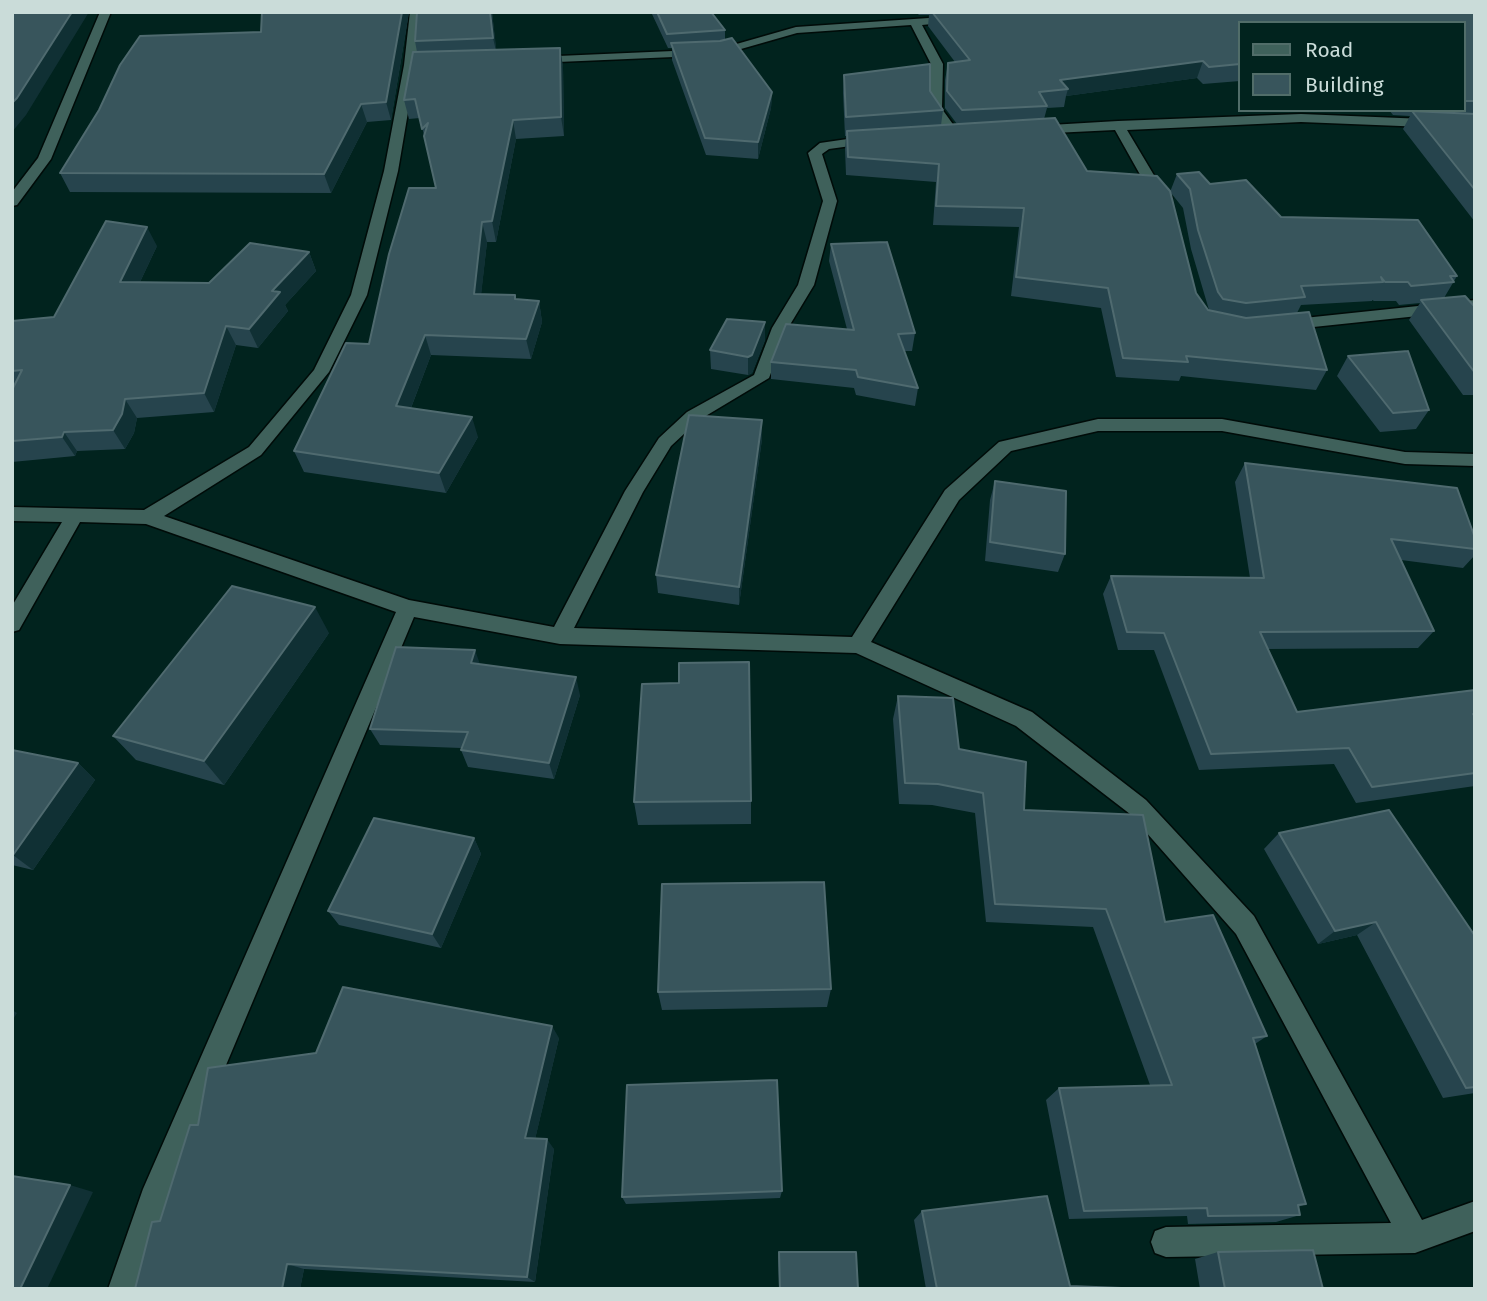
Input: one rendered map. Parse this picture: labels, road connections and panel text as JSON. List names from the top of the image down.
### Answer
{
  "legend": ["Road", "Building"]
}
